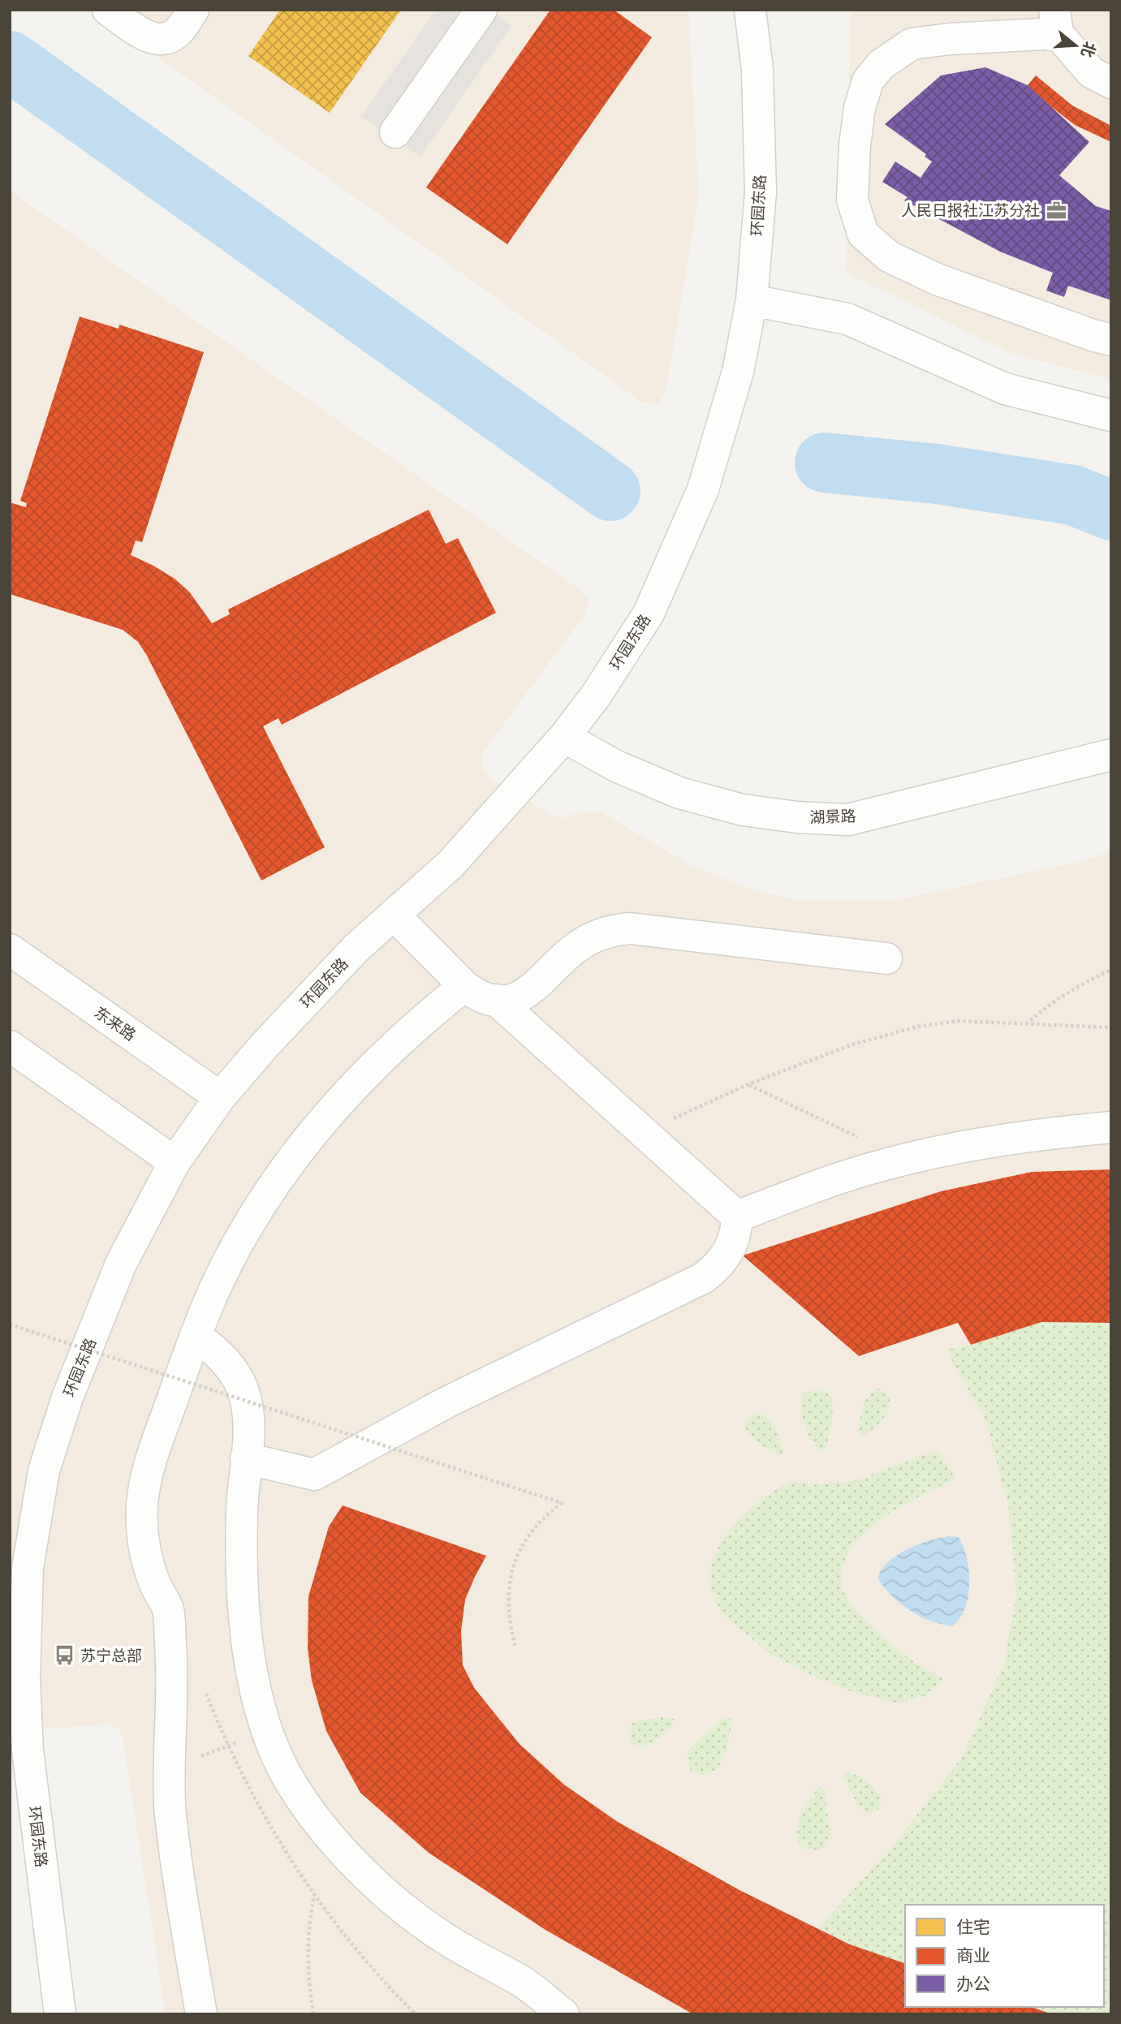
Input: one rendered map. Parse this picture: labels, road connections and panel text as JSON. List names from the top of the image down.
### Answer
{
  "streets": {
    "street": ["环园东路", "湖景路", "东来路"]
  },
  "crossings": [
    ["环园东路", "湖景路"],
    ["环园东路", "东来路"]
  ],
  "places": {
    "office": ["人民日报社江苏分社"],
    "bus stop": ["苏宁总部"]
  },
  "legend": ["住宅", "商业", "办公"],
  "north": "right"
}
